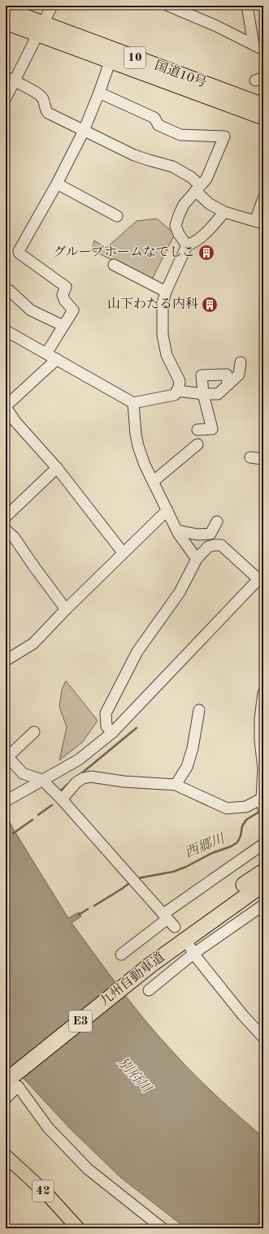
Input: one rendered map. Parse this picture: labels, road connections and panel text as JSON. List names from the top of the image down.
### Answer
{
  "streets": {
    "highway": [
      "10",
      "国道10号",
      "九州自動車道",
      "E3"
    ],
    "main road": ["42"]
  },
  "water": ["西郷川", "別府川"],
  "places": {
    "building": ["グループホームなでしこ", "山下わたる内科"]
  }
}
